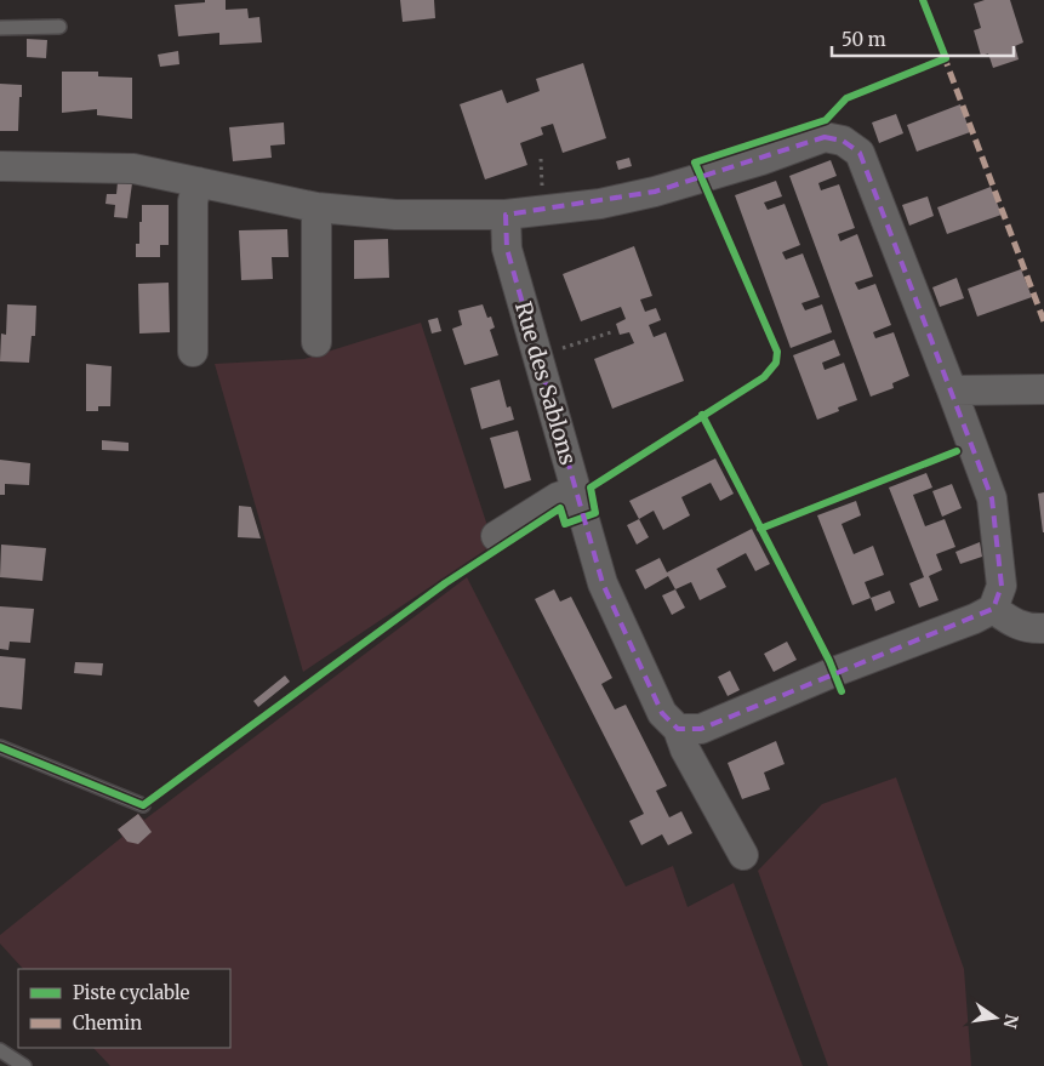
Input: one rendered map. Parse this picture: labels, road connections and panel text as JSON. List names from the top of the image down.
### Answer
{
  "streets": {
    "street": ["Rue des Sablons"]
  },
  "legend": ["Piste cyclable", "Chemin"],
  "scale_bar": "50 m",
  "north": "right"
}
